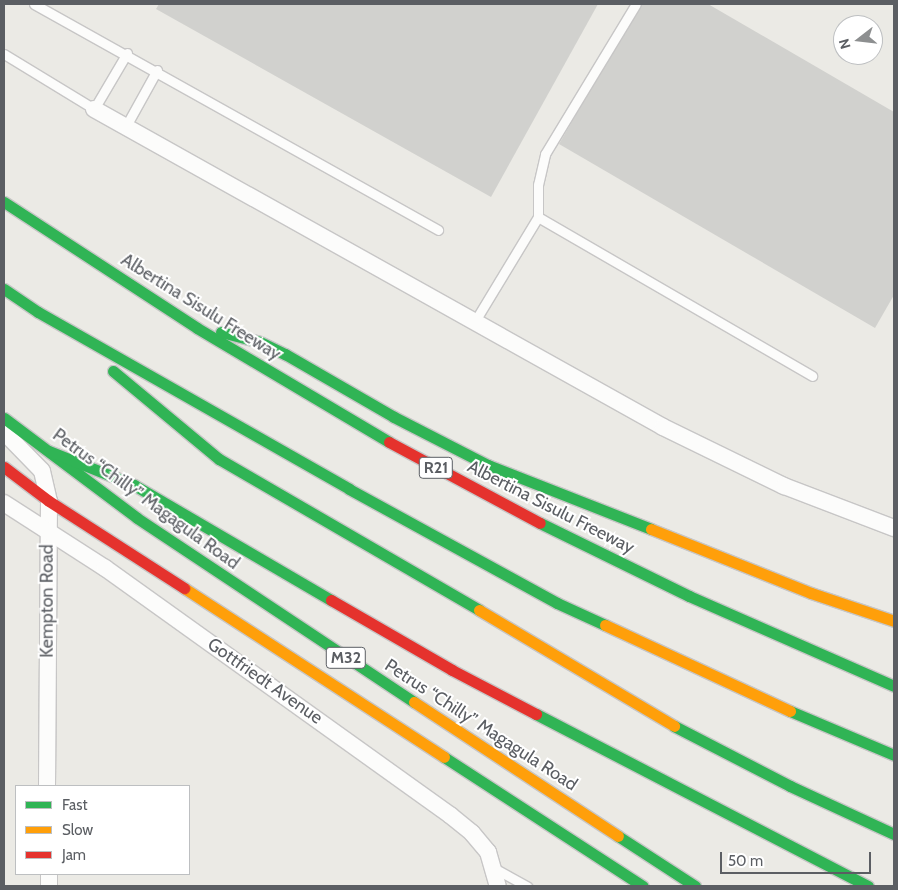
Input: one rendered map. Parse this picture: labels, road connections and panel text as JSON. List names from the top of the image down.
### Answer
{
  "streets": {
    "main road": [
      "Albertina Sisulu Freeway",
      "R21",
      "Petrus “Chilly” Magagula Road",
      "M32"
    ],
    "street": ["Kempton Road", "Gottfriedt Avenue"]
  },
  "crossings": [
    ["Kempton Road", "M32"],
    ["Kempton Road", "Gottfriedt Avenue"]
  ],
  "legend": ["Fast", "Slow", "Jam"],
  "scale_bar": "50 m",
  "north": "left"
}
